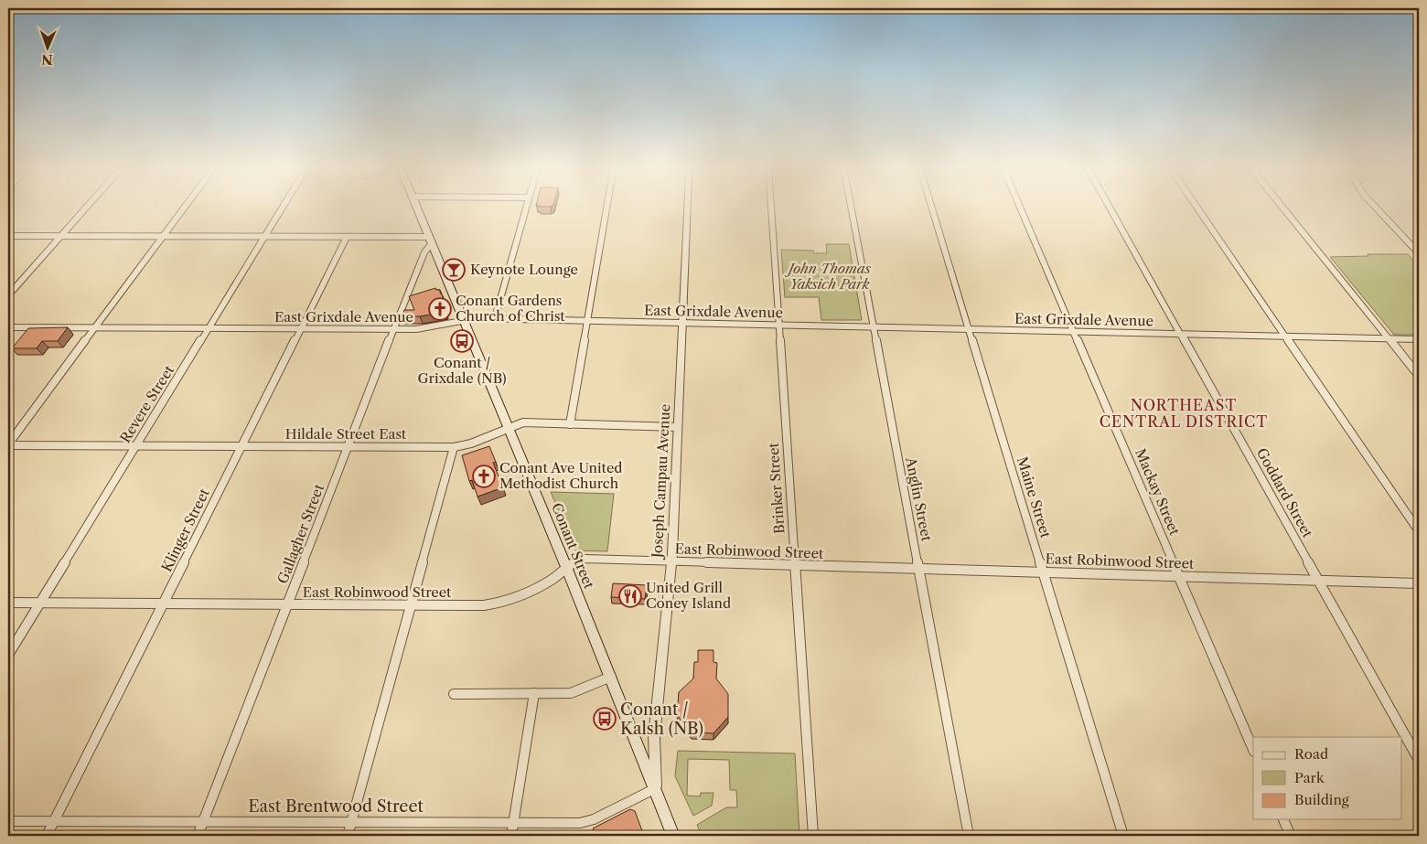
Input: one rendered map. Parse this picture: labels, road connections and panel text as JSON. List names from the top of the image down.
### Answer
{
  "streets": {
    "main road": ["Conant Street"],
    "street": [
      "East Grixdale Avenue",
      "Revere Street",
      "Hildale Street East",
      "Joseph Campau Avenue",
      "Brinker Street",
      "Mackay Street",
      "Goddard Street",
      "Maine Street",
      "Anglin Street",
      "Klinger Street",
      "Gallagher Street",
      "East Robinwood Street",
      "East Brentwood Street"
    ]
  },
  "crossings": [
    ["East Grixdale Avenue", "Revere Street"],
    ["East Grixdale Avenue", "Joseph Campau Avenue"],
    ["East Grixdale Avenue", "Brinker Street"],
    ["East Grixdale Avenue", "Mackay Street"],
    ["East Grixdale Avenue", "Goddard Street"],
    ["East Grixdale Avenue", "Maine Street"],
    ["East Grixdale Avenue", "Anglin Street"],
    ["East Grixdale Avenue", "Klinger Street"],
    ["East Grixdale Avenue", "Gallagher Street"],
    ["East Grixdale Avenue", "Conant Street"],
    ["Revere Street", "Hildale Street East"],
    ["Revere Street", "East Robinwood Street"],
    ["Hildale Street East", "Joseph Campau Avenue"],
    ["Hildale Street East", "Klinger Street"],
    ["Hildale Street East", "Gallagher Street"],
    ["Hildale Street East", "Conant Street"],
    ["Joseph Campau Avenue", "Conant Street"],
    ["Joseph Campau Avenue", "East Robinwood Street"],
    ["Joseph Campau Avenue", "East Brentwood Street"],
    ["Brinker Street", "East Robinwood Street"],
    ["Mackay Street", "East Robinwood Street"],
    ["Goddard Street", "East Robinwood Street"],
    ["Maine Street", "East Robinwood Street"],
    ["Anglin Street", "East Robinwood Street"],
    ["Klinger Street", "East Robinwood Street"],
    ["Klinger Street", "East Brentwood Street"],
    ["Gallagher Street", "Conant Street"],
    ["Gallagher Street", "East Robinwood Street"],
    ["Gallagher Street", "East Brentwood Street"],
    ["Conant Street", "East Robinwood Street"],
    ["Conant Street", "East Brentwood Street"]
  ],
  "districts": ["NORTHEAST CENTRAL DISTRICT"],
  "parks": ["John Thomas Yaksich Park"],
  "places": {
    "bar": ["Keynote Lounge"],
    "church": ["Conant Gardens Church of Christ", "Conant Ave United Methodist Church"],
    "bus stop": ["Conant / Grixdale (NB)", "Conant / Kalsh (NB)"],
    "restaurant": ["United Grill Coney Island"]
  },
  "legend": ["Road", "Park", "Building"],
  "north": "bottom"
}
